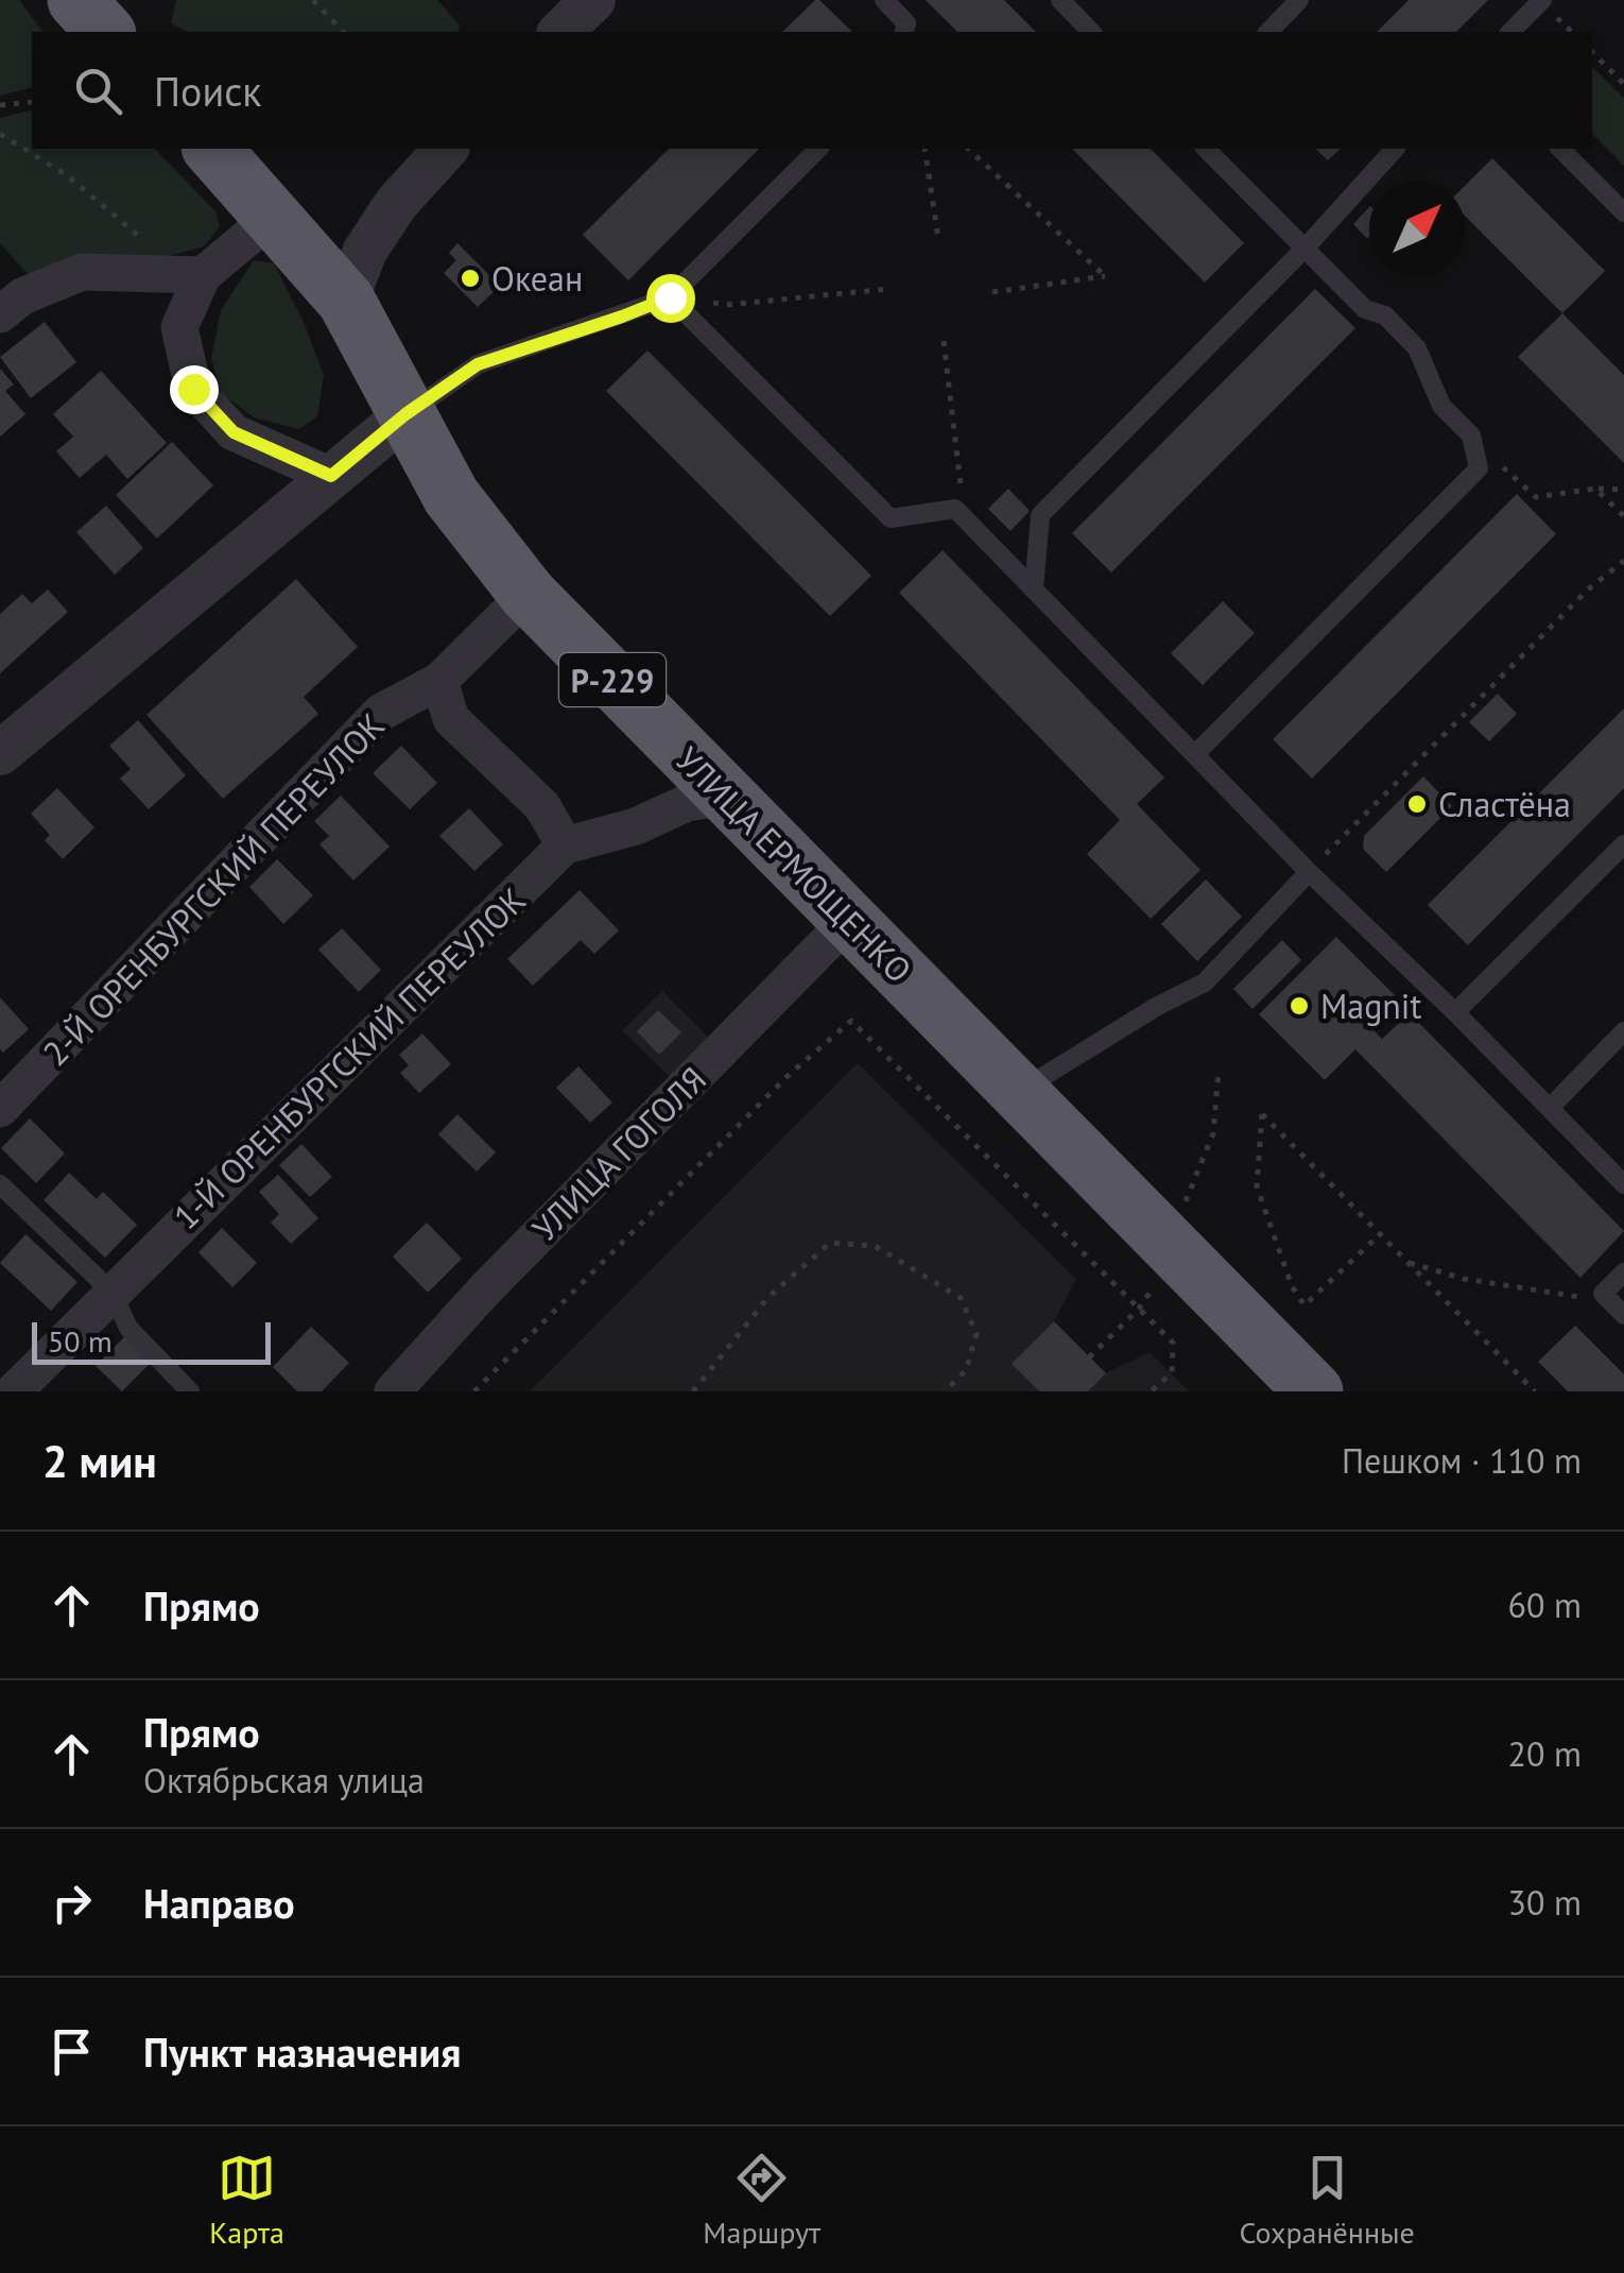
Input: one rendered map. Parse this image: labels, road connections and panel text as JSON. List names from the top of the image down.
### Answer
{
  "streets": {
    "highway": ["Р-229", "УЛИЦА ЕРМОЩЕНКО"],
    "street": ["2-Й ОРЕНБУРГСКИЙ ПЕРЕУЛОК", "1-Й ОРЕНБУРГСКИЙ ПЕРЕУЛОК", "УЛИЦА ГОГОЛЯ"]
  },
  "crossings": [
    ["УЛИЦА ЕРМОЩЕНКО", "2-Й ОРЕНБУРГСКИЙ ПЕРЕУЛОК"],
    ["УЛИЦА ЕРМОЩЕНКО", "1-Й ОРЕНБУРГСКИЙ ПЕРЕУЛОК"],
    ["УЛИЦА ЕРМОЩЕНКО", "УЛИЦА ГОГОЛЯ"]
  ],
  "places": ["Океан", "Сластёна", "Magnit"],
  "scale_bar": "50 m",
  "north": "top right",
  "page": {
    "search": "Поиск",
    "scale": "50 m",
    "heading": ["2 мин", "Пешком · 110 m"],
    "list": [
      ["Прямо", "60 m"],
      ["Прямо", "Октябрьская улица", "20 m"],
      ["Направо", "30 m"],
      "Пункт назначения"
    ],
    "nav": ["Карта", "Маршрут", "Сохранённые"]
  }
}
